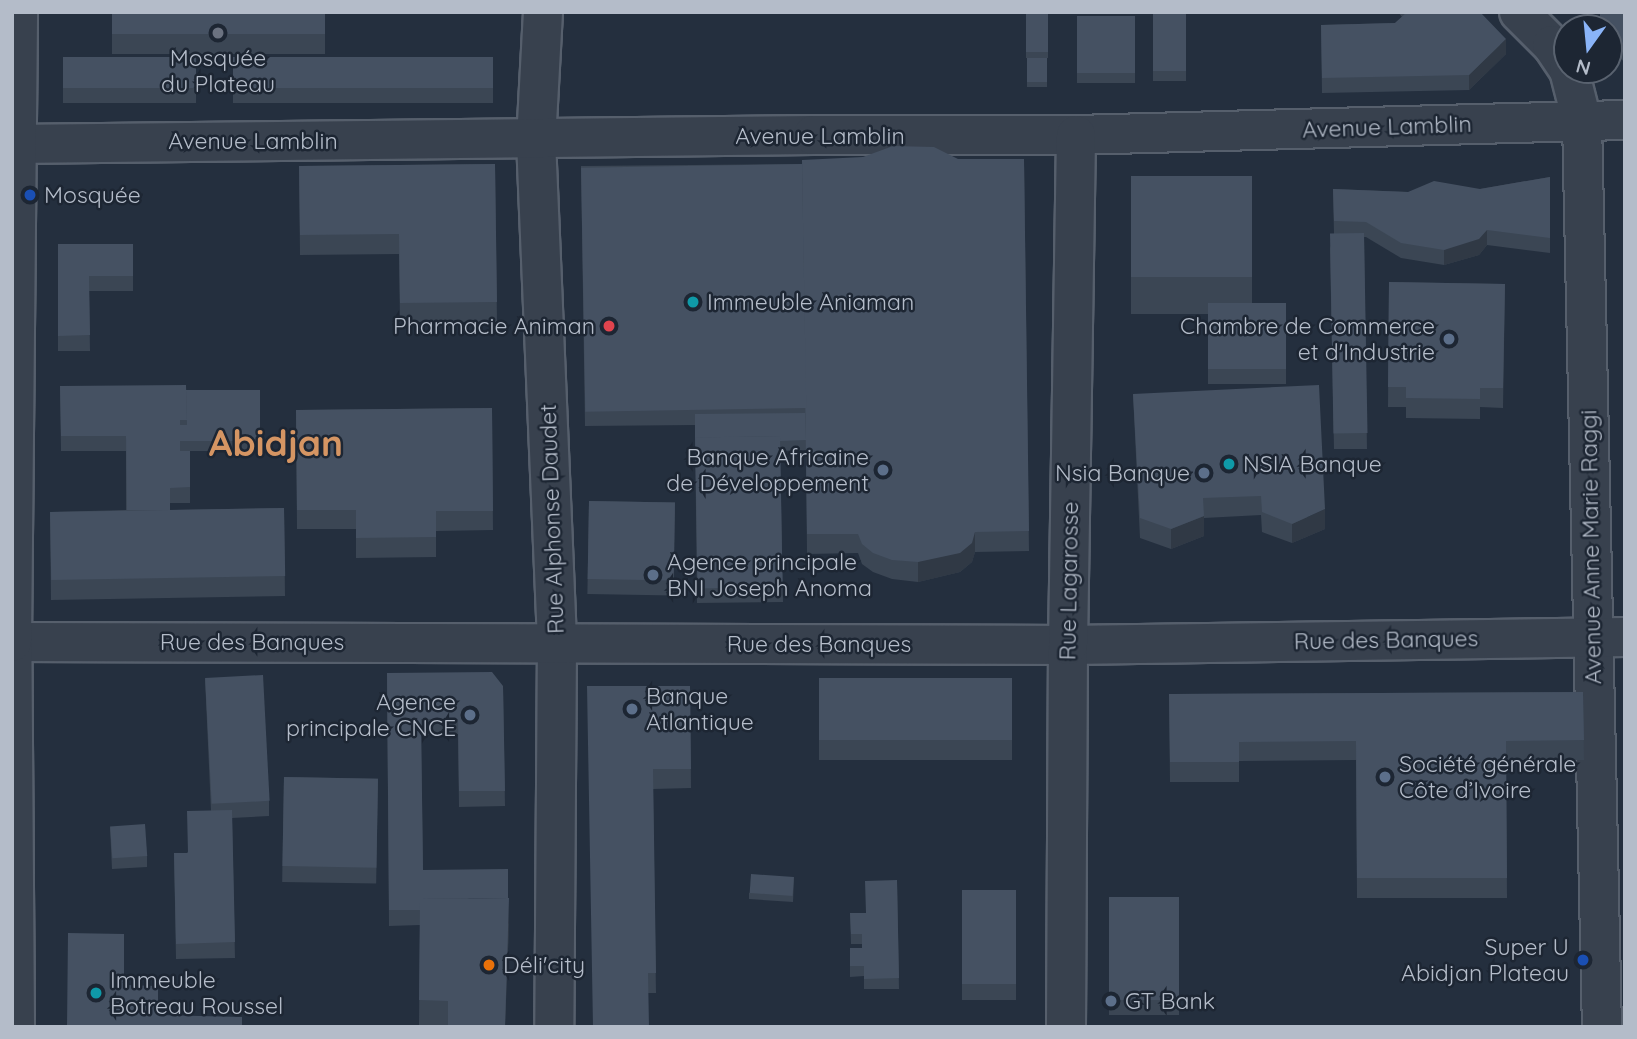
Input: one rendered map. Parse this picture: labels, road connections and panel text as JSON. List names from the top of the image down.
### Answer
{
  "streets": {
    "street": [
      "Avenue Lamblin",
      "Rue Alphonse Daudet",
      "Avenue Anne Marie Raggi",
      "Rue Lagarosse",
      "Rue des Banques"
    ]
  },
  "crossings": [
    ["Avenue Lamblin", "Rue Alphonse Daudet"],
    ["Avenue Lamblin", "Avenue Anne Marie Raggi"],
    ["Avenue Lamblin", "Rue Lagarosse"],
    ["Rue Alphonse Daudet", "Rue des Banques"],
    ["Avenue Anne Marie Raggi", "Rue des Banques"],
    ["Rue Lagarosse", "Rue des Banques"]
  ],
  "districts": ["Abidjan"],
  "places": [
    "Mosquée du Plateau",
    "Mosquée",
    "Immeuble Aniaman",
    "Pharmacie Animan",
    "Chambre de Commerce et d'Industrie",
    "NSIA Banque",
    "Banque Africaine de Développement",
    "Nsia Banque",
    "Agence principale BNI Joseph Anoma",
    "Banque Atlantique",
    "Agence principale CNCE",
    "Société générale Côte d’Ivoire",
    "Super U Abidjan Plateau",
    "Déli'city",
    "Immeuble Botreau Roussel",
    "GT Bank"
  ],
  "north": "bottom"
}
